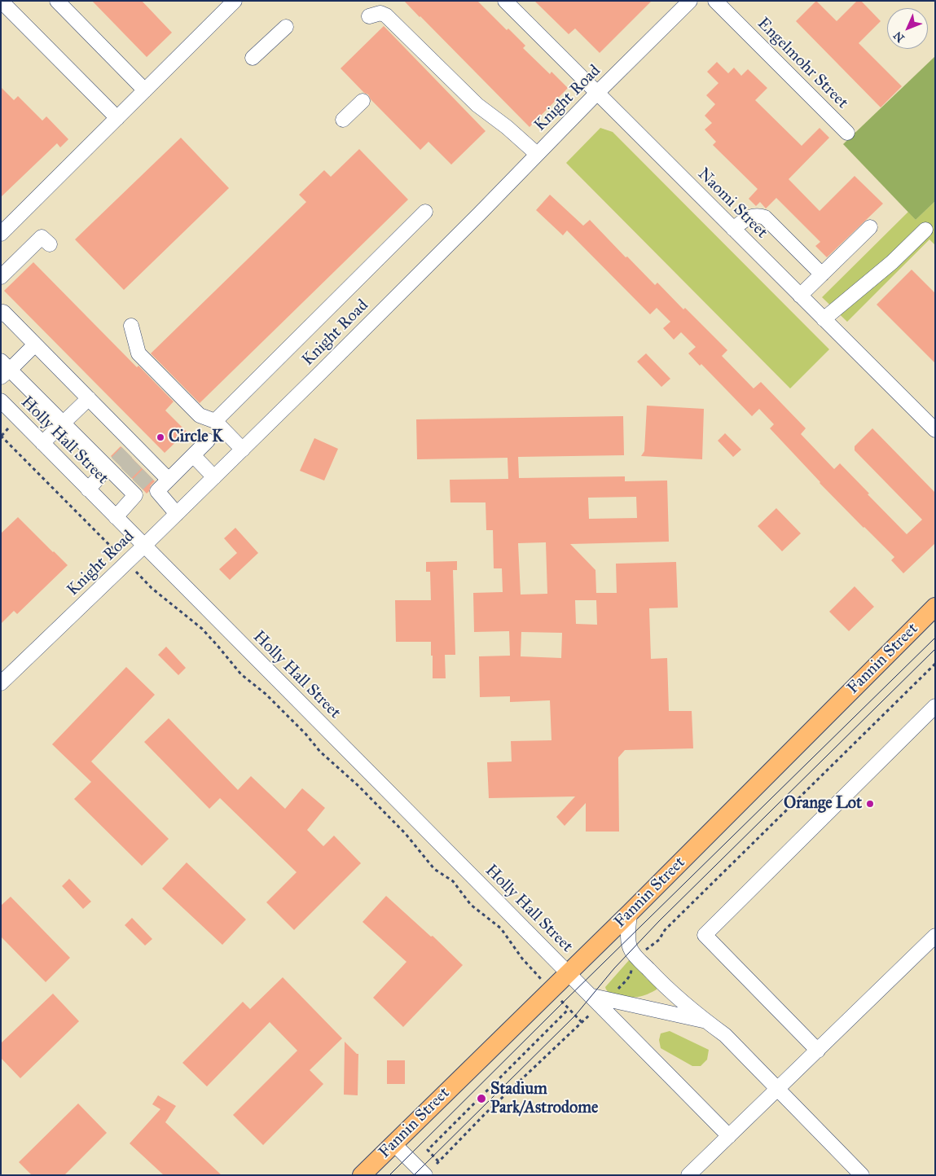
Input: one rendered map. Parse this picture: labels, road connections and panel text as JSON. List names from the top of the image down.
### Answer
{
  "streets": {
    "main road": ["Fannin Street"],
    "street": [
      "Engelmohr Street",
      "Knight Road",
      "Naomi Street",
      "Holly Hall Street"
    ]
  },
  "crossings": [
    ["Knight Road", "Naomi Street"],
    ["Knight Road", "Holly Hall Street"],
    ["Holly Hall Street", "Fannin Street"]
  ],
  "places": ["Circle K", "Orange Lot", "Stadium Park/Astrodome"],
  "north": "bottom left"
}
